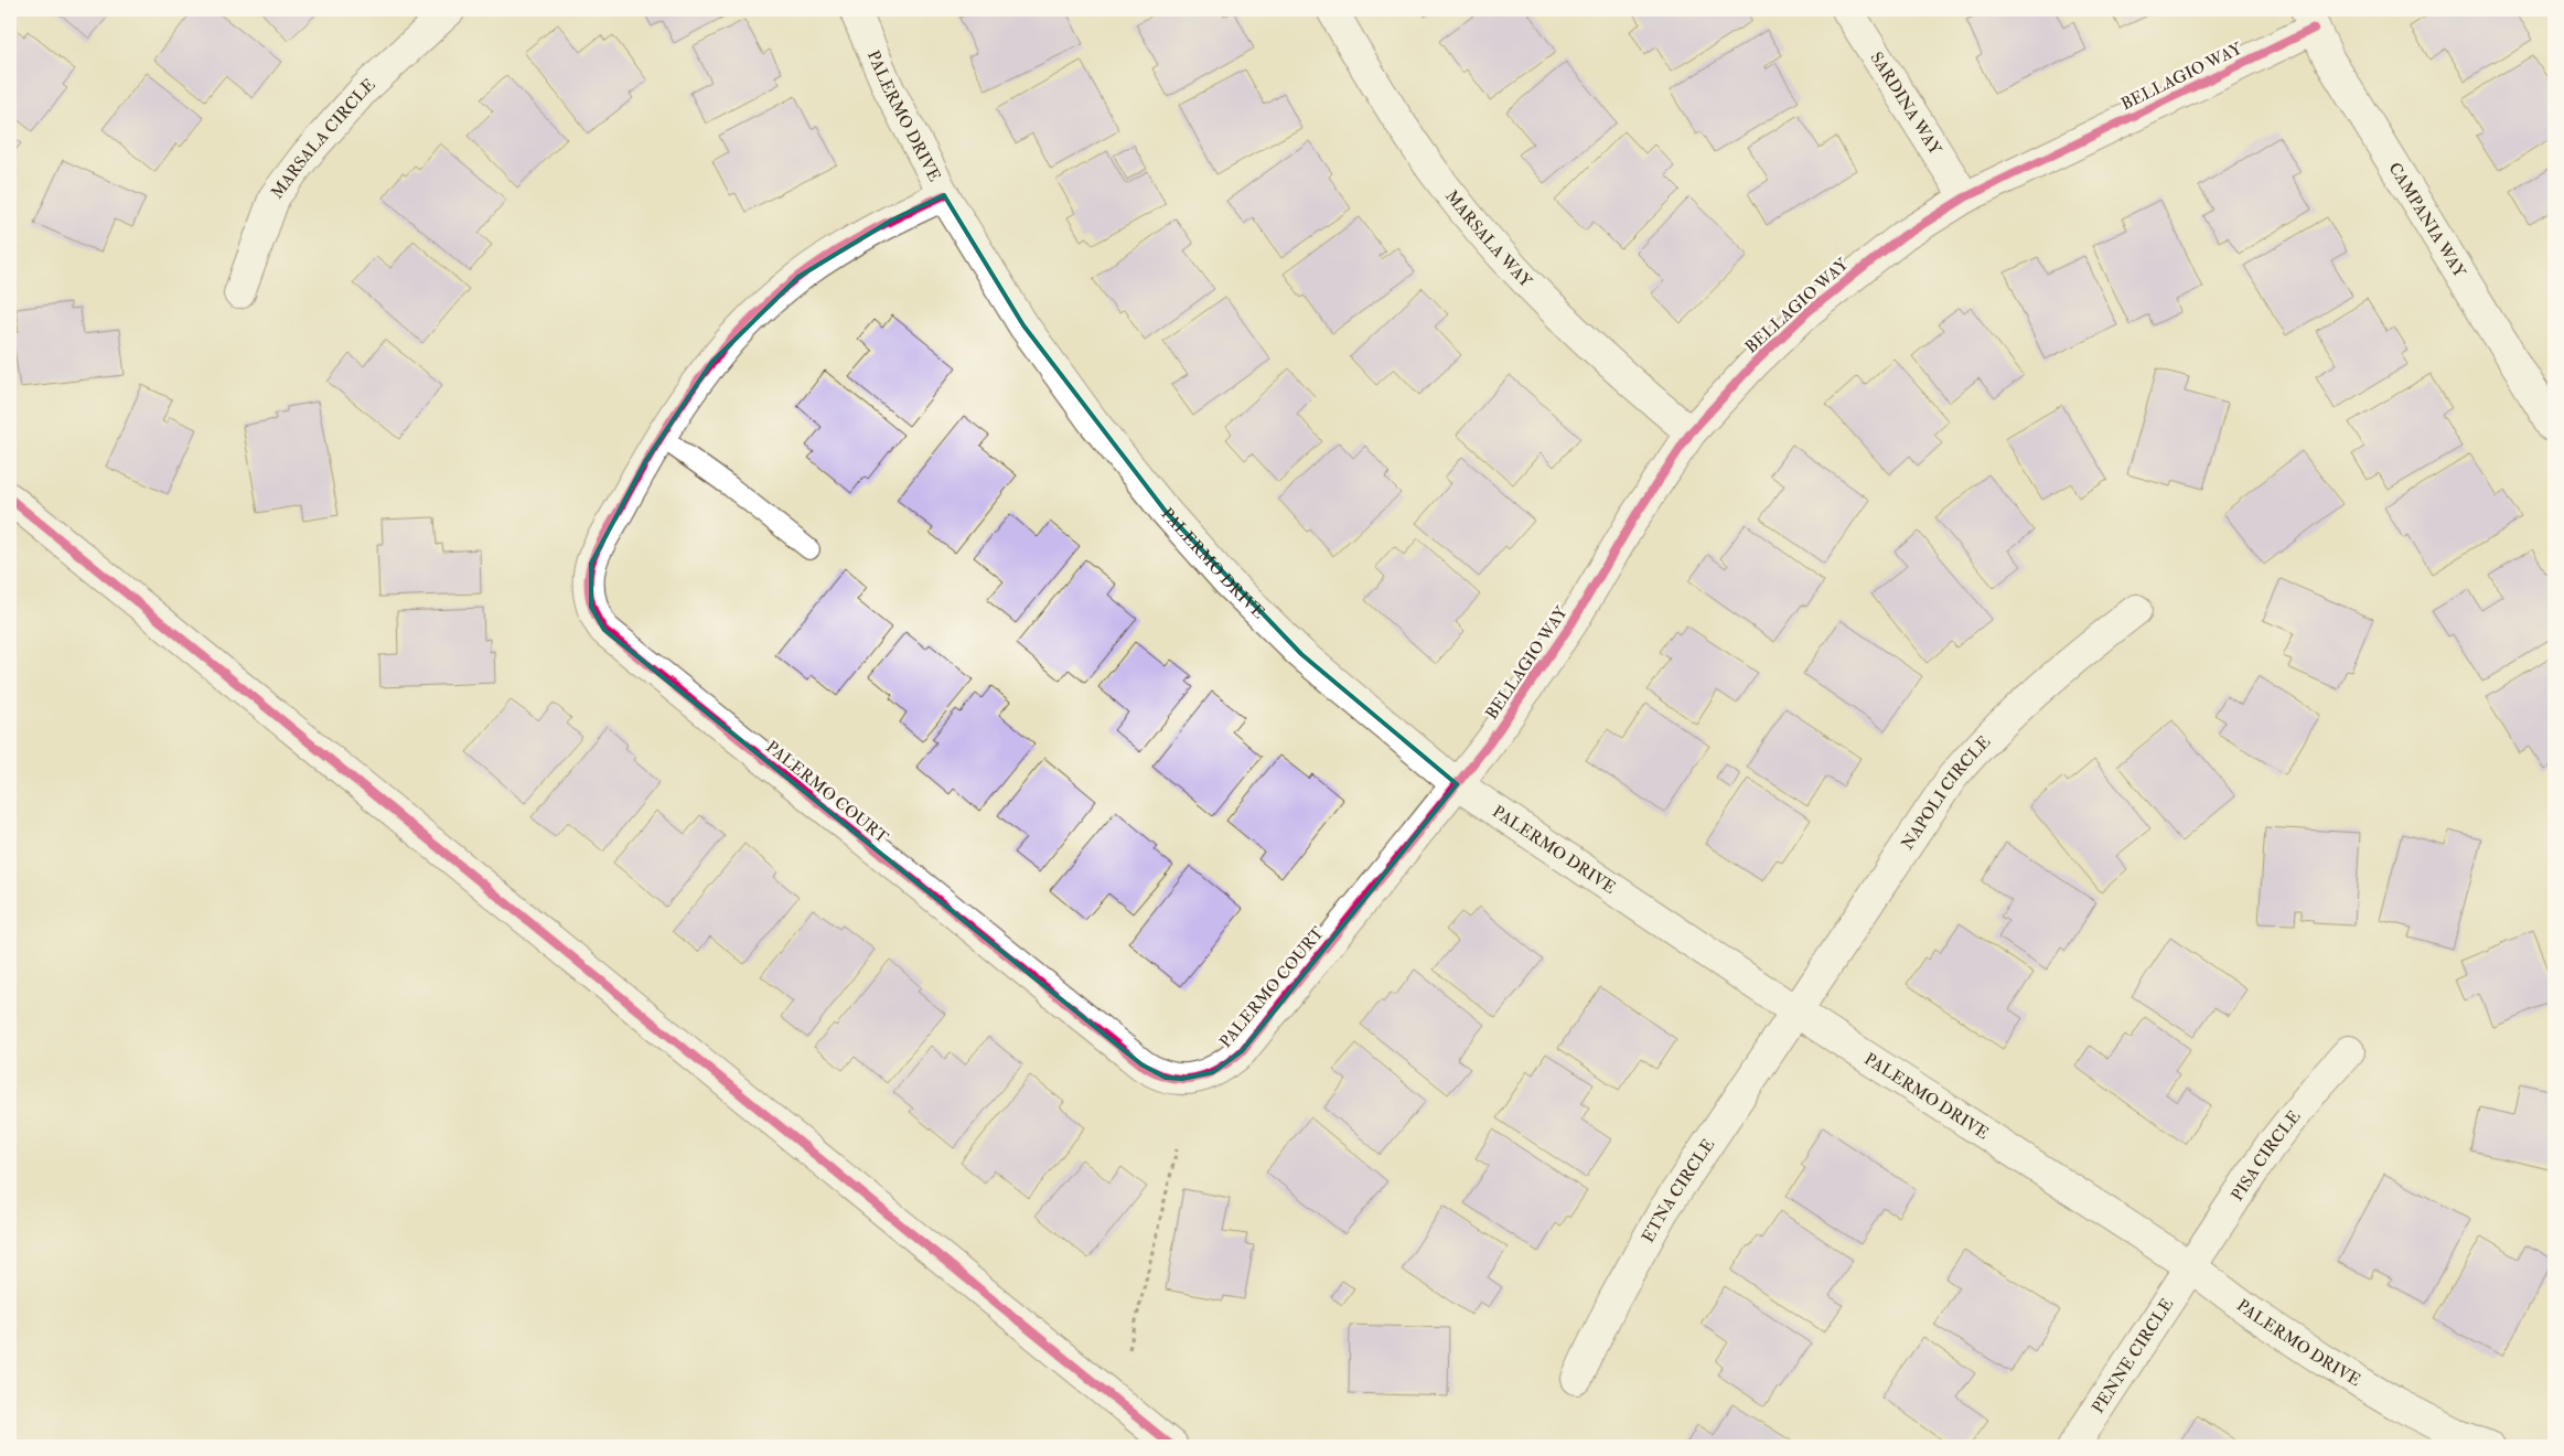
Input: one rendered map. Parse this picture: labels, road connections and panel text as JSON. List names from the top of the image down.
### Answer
{
  "streets": {
    "street": [
      "BELLAGIO WAY",
      "SARDINA WAY",
      "PALERMO DRIVE",
      "MARSALA CIRCLE",
      "CAMPANIA WAY",
      "MARSALA WAY",
      "PALERMO COURT",
      "NAPOLI CIRCLE",
      "PISA CIRCLE",
      "ETNA CIRCLE",
      "PENNE CIRCLE"
    ]
  },
  "crossings": [
    ["BELLAGIO WAY", "SARDINA WAY"],
    ["BELLAGIO WAY", "PALERMO DRIVE"],
    ["BELLAGIO WAY", "CAMPANIA WAY"],
    ["BELLAGIO WAY", "MARSALA WAY"],
    ["BELLAGIO WAY", "PALERMO COURT"],
    ["PALERMO DRIVE", "PALERMO COURT"],
    ["PALERMO DRIVE", "NAPOLI CIRCLE"],
    ["PALERMO DRIVE", "PISA CIRCLE"],
    ["PALERMO DRIVE", "ETNA CIRCLE"],
    ["PALERMO DRIVE", "PENNE CIRCLE"],
    ["NAPOLI CIRCLE", "ETNA CIRCLE"],
    ["PISA CIRCLE", "PENNE CIRCLE"]
  ]
}
